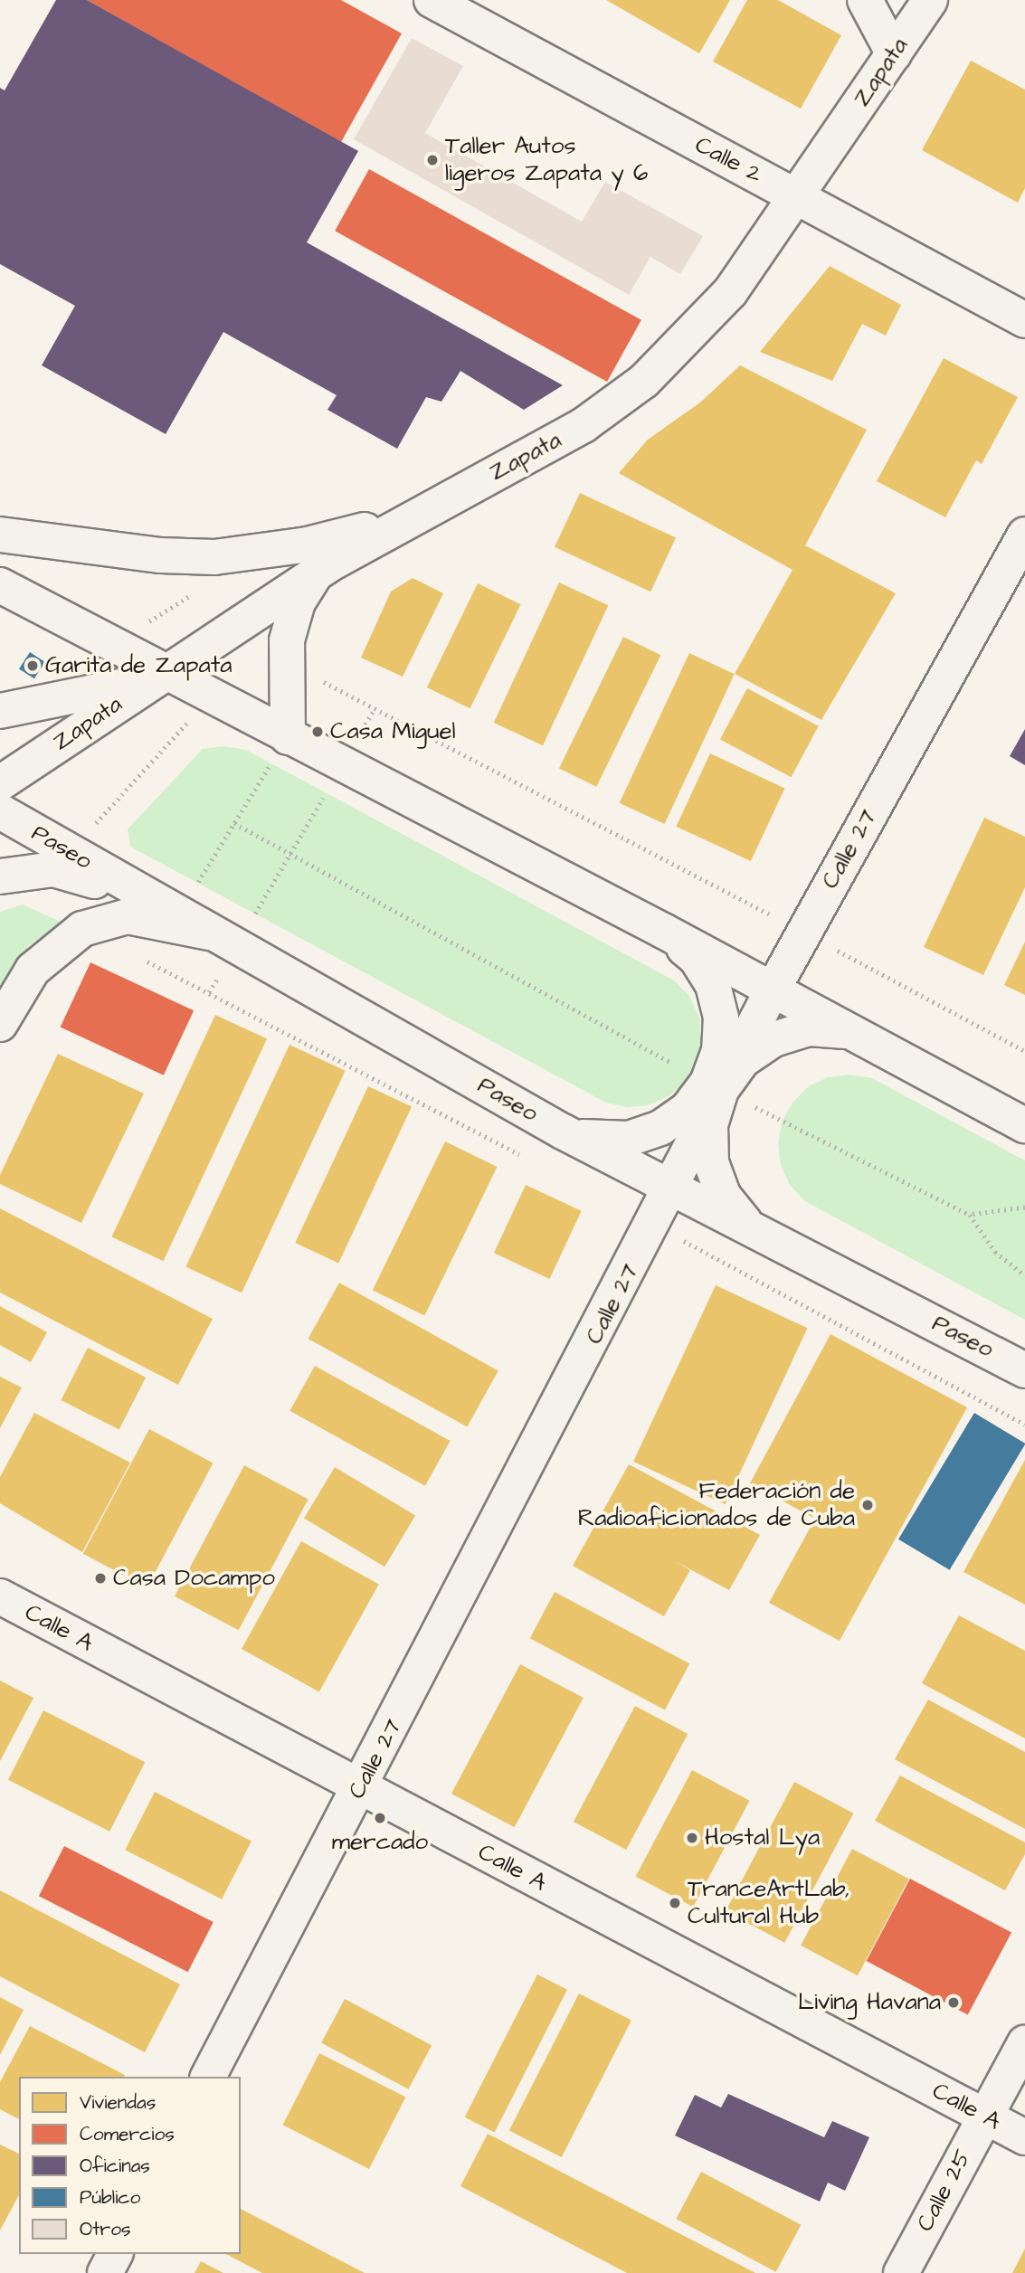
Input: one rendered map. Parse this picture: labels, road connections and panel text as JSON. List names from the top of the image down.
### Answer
{
  "streets": {
    "main road": [
      "Zapata",
      "Calle 2",
      "Paseo",
      "Calle 27",
      "Calle A",
      "Calle 25"
    ]
  },
  "crossings": [
    ["Zapata", "Calle 2"],
    ["Paseo", "Calle 27"],
    ["Calle 27", "Calle A"],
    ["Calle A", "Calle 25"]
  ],
  "places": [
    "Taller Autos ligeros Zapata y 6",
    "Garita de Zapata",
    "Casa Miguel",
    "Federación de Radioaficionados de Cuba",
    "Casa Docampo",
    "mercado",
    "Hostal Lya",
    "TranceArtLab, Cultural Hub",
    "Living Havana"
  ],
  "legend": [
    "Viviendas",
    "Comercios",
    "Oficinas",
    "Público",
    "Otros"
  ]
}
